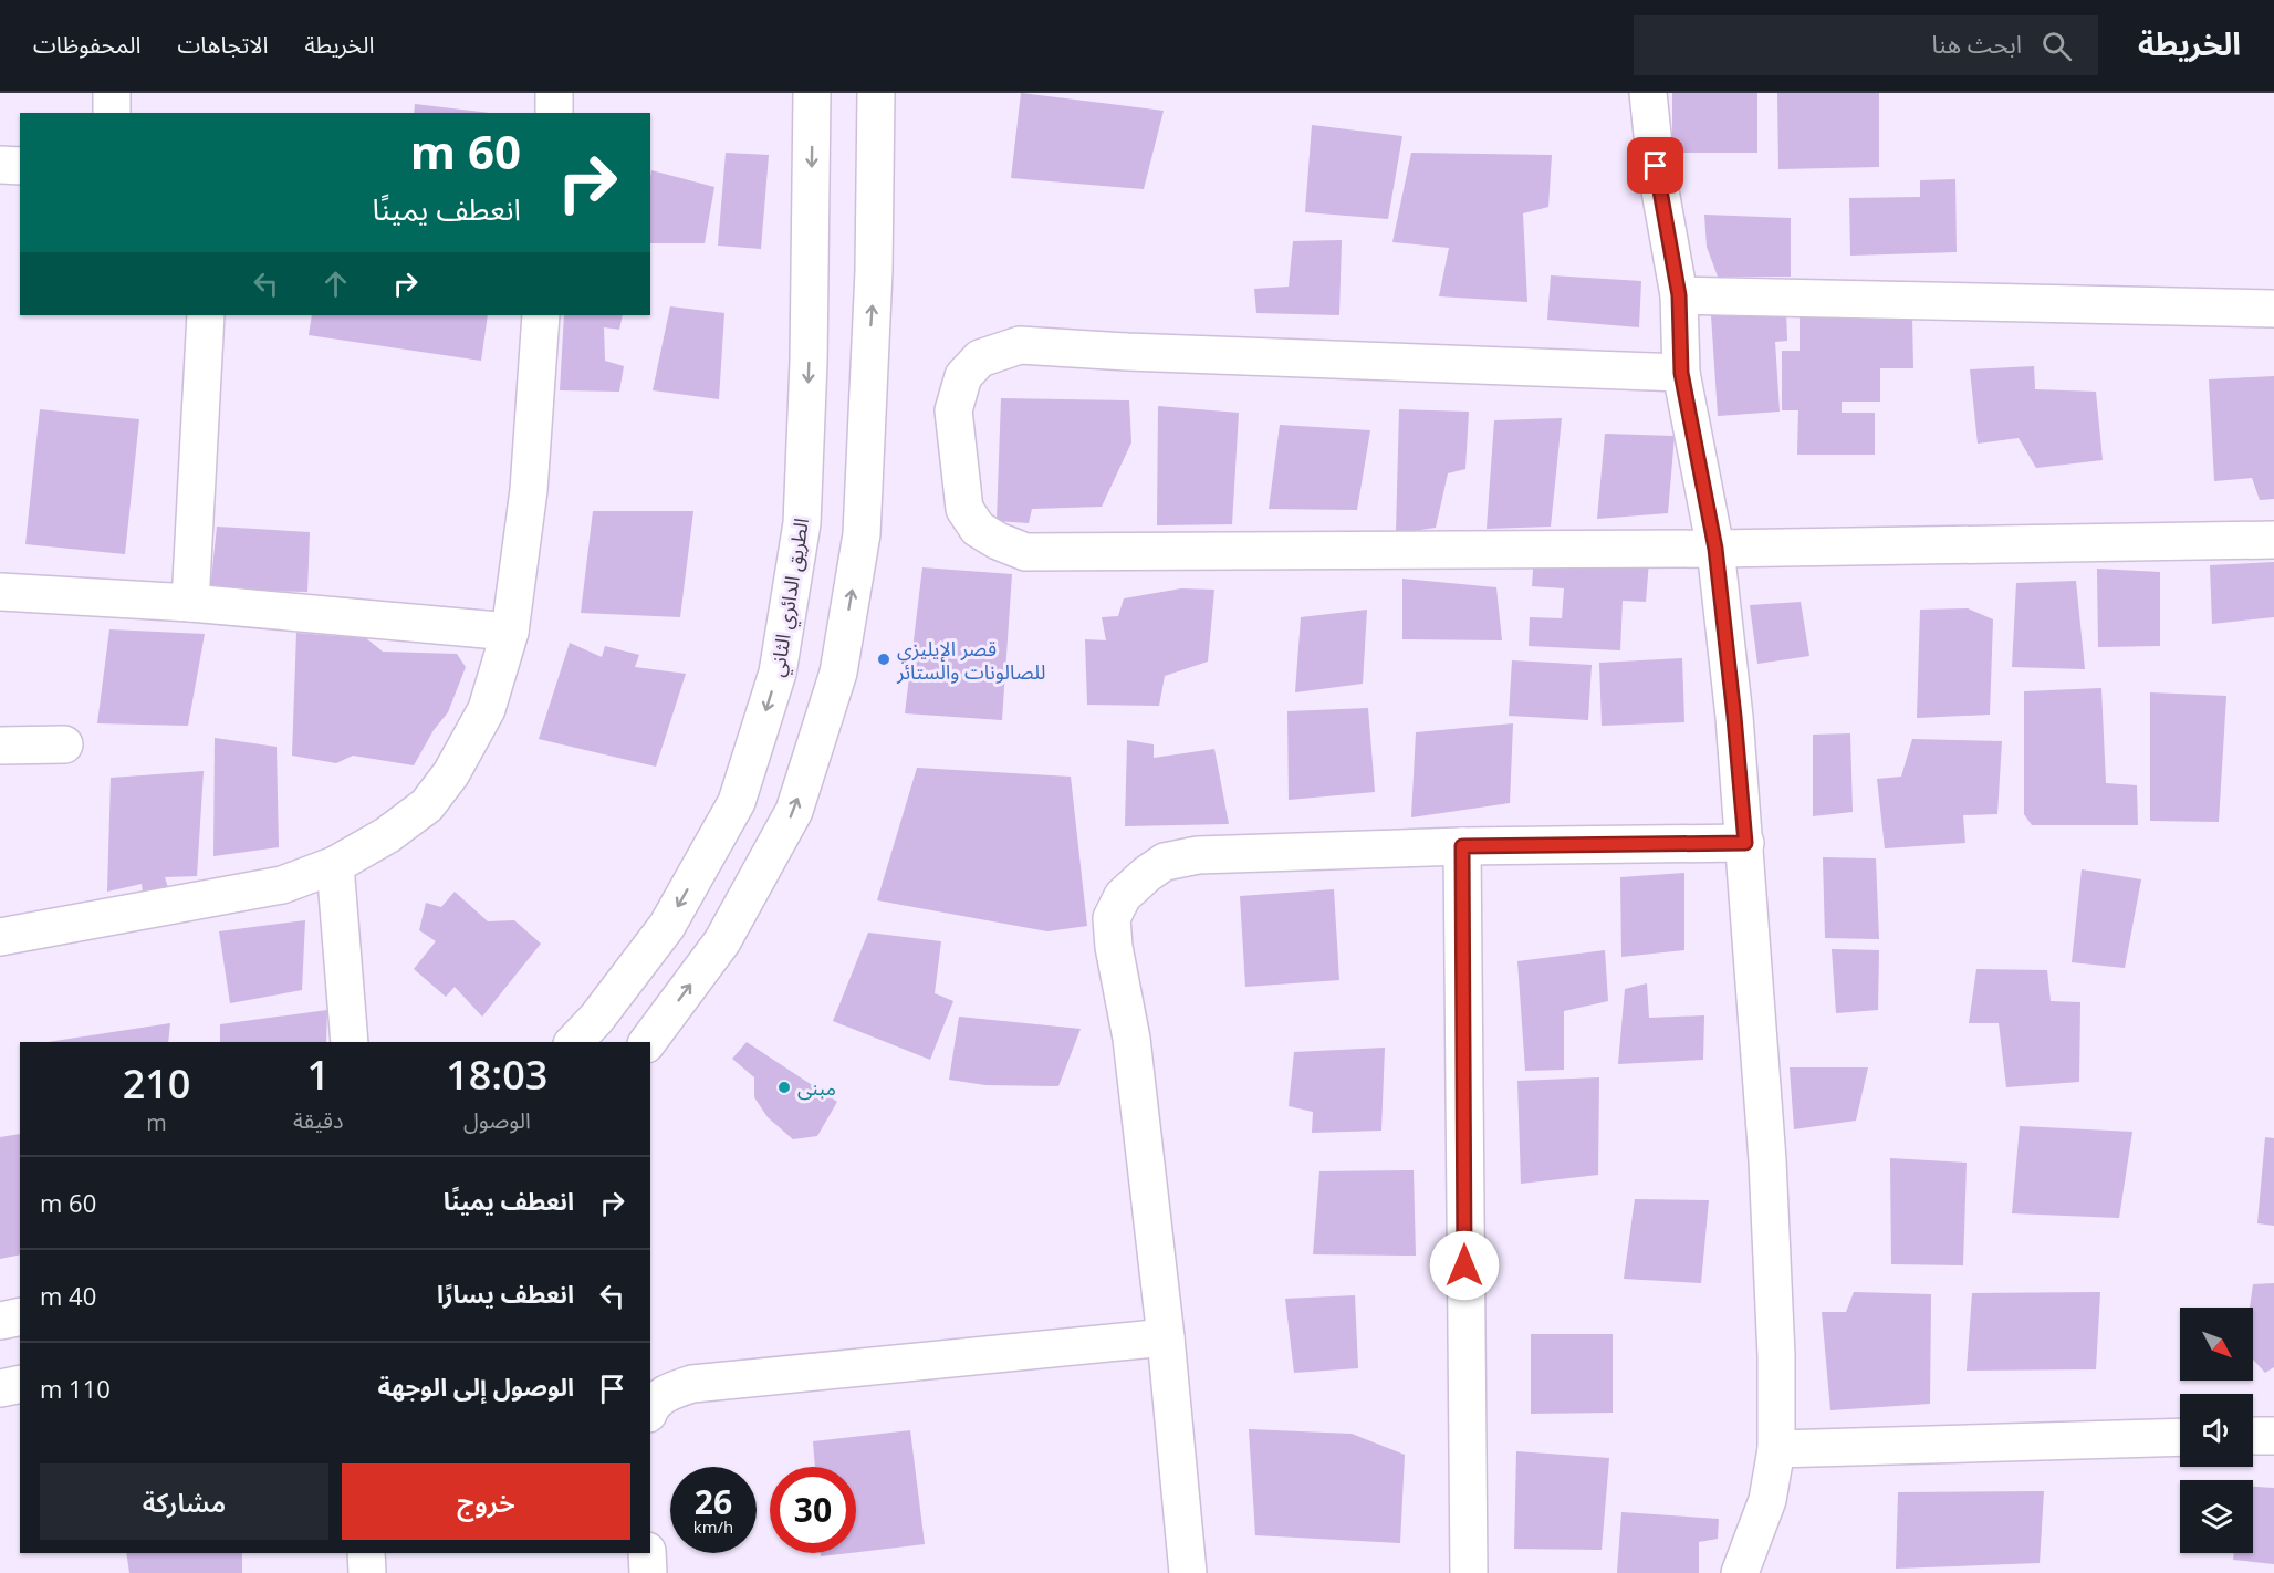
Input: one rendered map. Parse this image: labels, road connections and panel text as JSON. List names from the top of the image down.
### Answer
{
  "streets": {
    "street": ["الطريق الدائري الثاني"]
  },
  "places": ["قصر الإيليزي للصالونات والستائر", "مبنى"],
  "north": "bottom right",
  "page": {
    "header": "الخريطة",
    "search": "ابحث هنا",
    "nav": ["الخريطة", "الاتجاهات", "المحفوظات"],
    "turn": ["60 m", "انعطف يمينًا"],
    "eta": [
      "18:03",
      "الوصول",
      "1",
      "دقيقة",
      "210",
      "m"
    ],
    "list": [
      {
        "name": "انعطف يمينًا",
        "value": "60 m"
      },
      {
        "name": "انعطف يسارًا",
        "value": "40 m"
      },
      {
        "name": "الوصول إلى الوجهة",
        "value": "110 m"
      }
    ],
    "buttons": ["خروج", "مشاركة"],
    "speed": "26 km/h",
    "limit": "30"
  }
}
